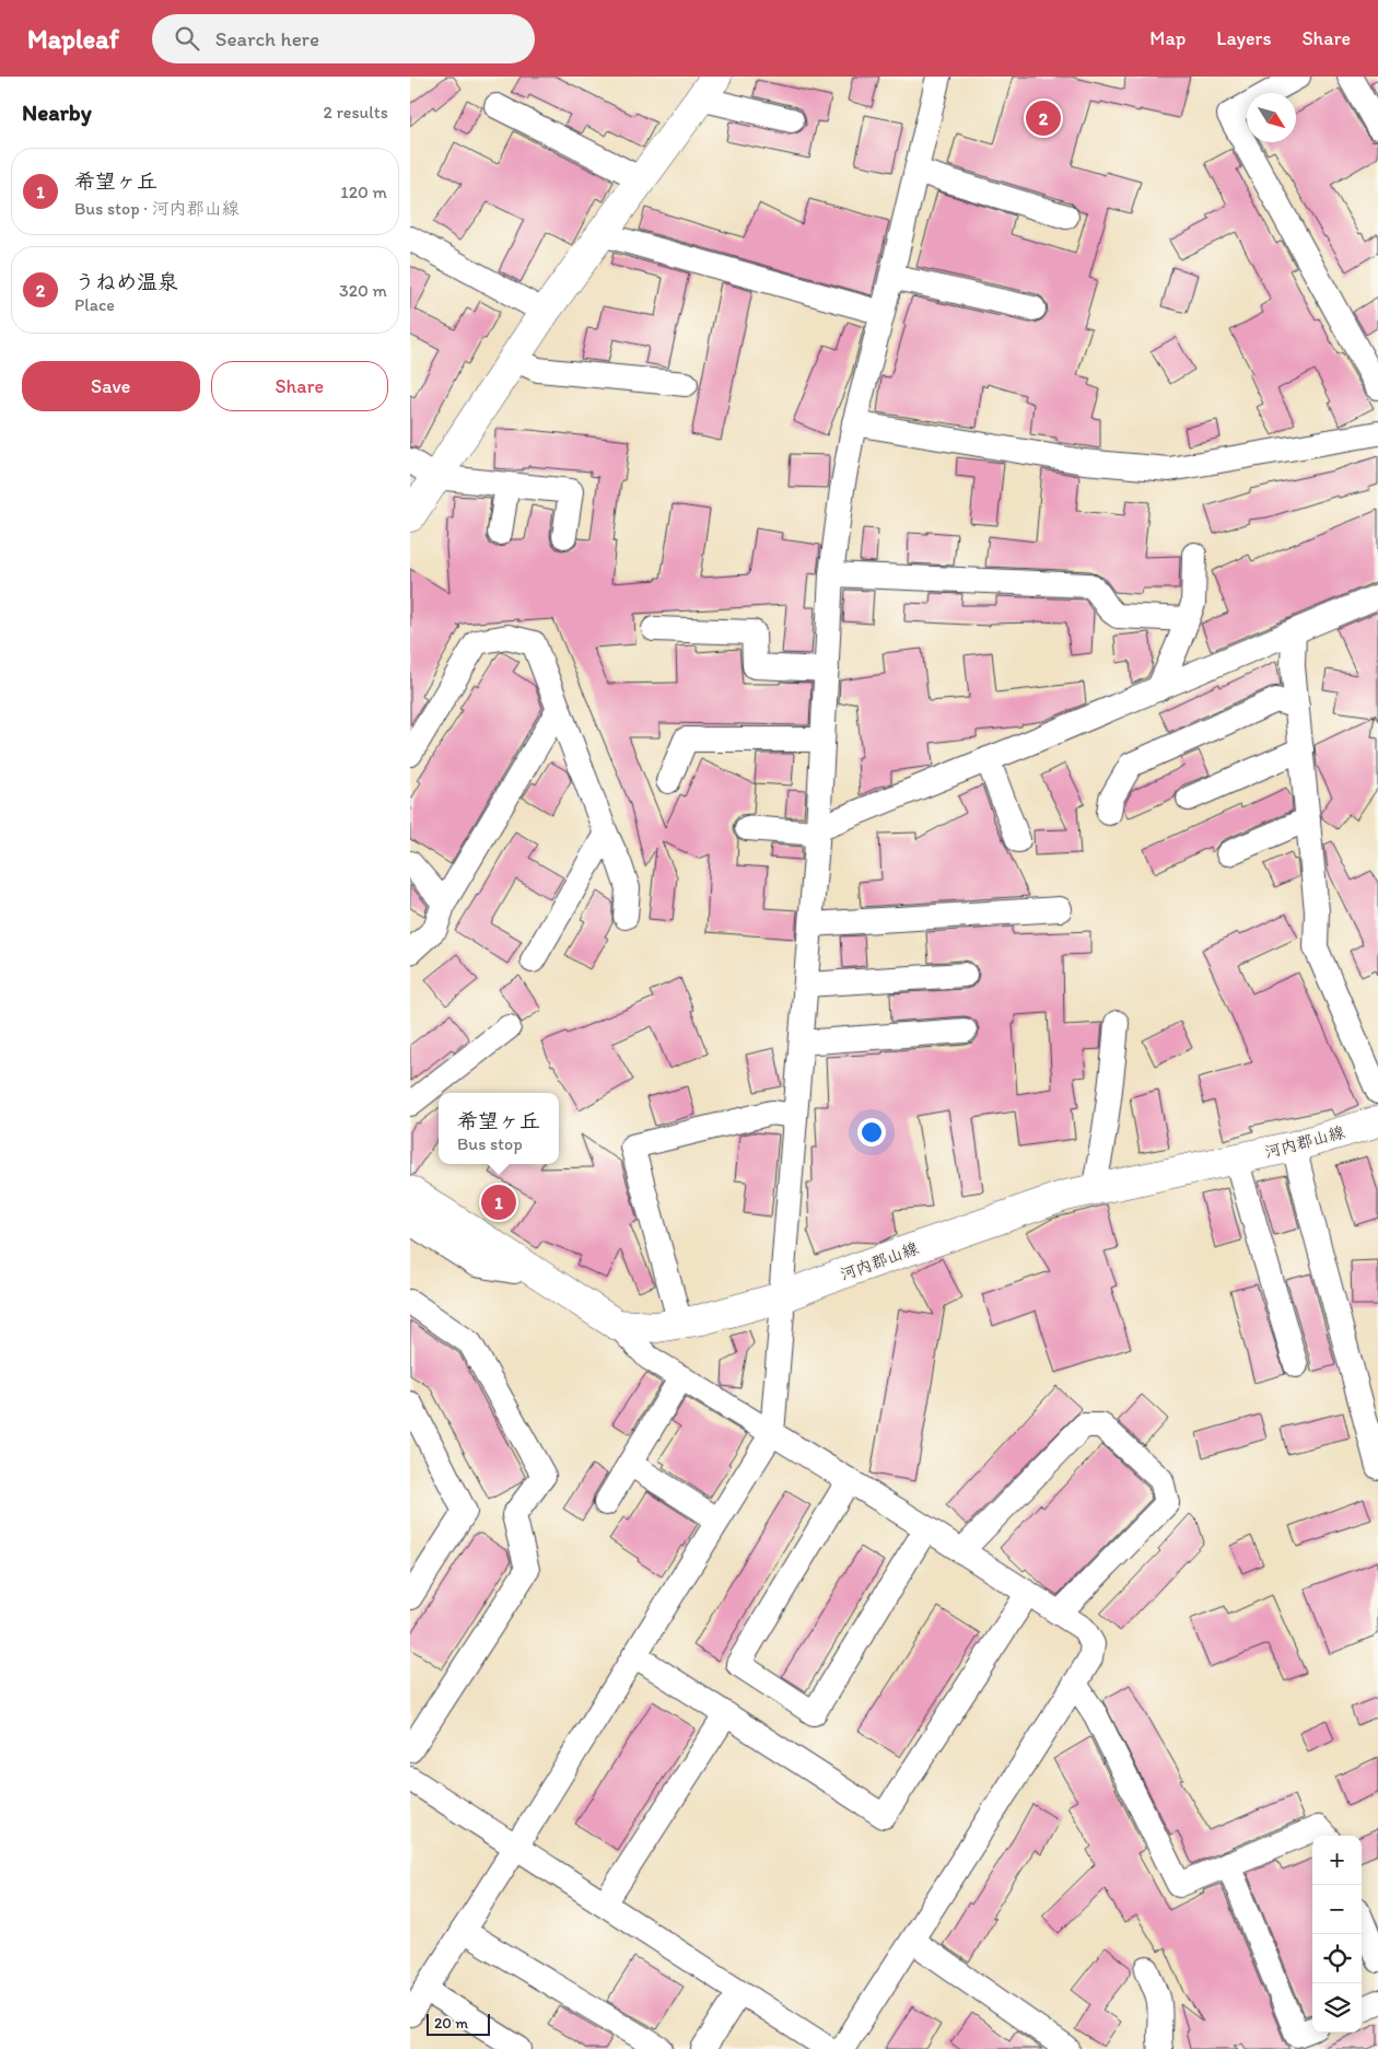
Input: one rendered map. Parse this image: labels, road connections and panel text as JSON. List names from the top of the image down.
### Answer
{
  "streets": {
    "main road": ["河内郡山線"]
  },
  "scale_bar": "20 m",
  "north": "bottom right",
  "page": {
    "header": "Mapleaf",
    "search": "Search here",
    "nav": ["Map", "Layers", "Share"],
    "heading": ["Nearby", "2 results"],
    "pins": ["2", "1"],
    "list": [
      {
        "mark": "1",
        "name": "希望ヶ丘",
        "note": "Bus stop · 河内郡山線",
        "value": "120 m"
      },
      {
        "mark": "2",
        "name": "うねめ温泉",
        "note": "Place",
        "value": "320 m"
      }
    ],
    "buttons": ["Save", "Share"],
    "popup": ["希望ヶ丘", "Bus stop"],
    "map_buttons": ["+", "−"],
    "scale": "20 m"
  }
}
